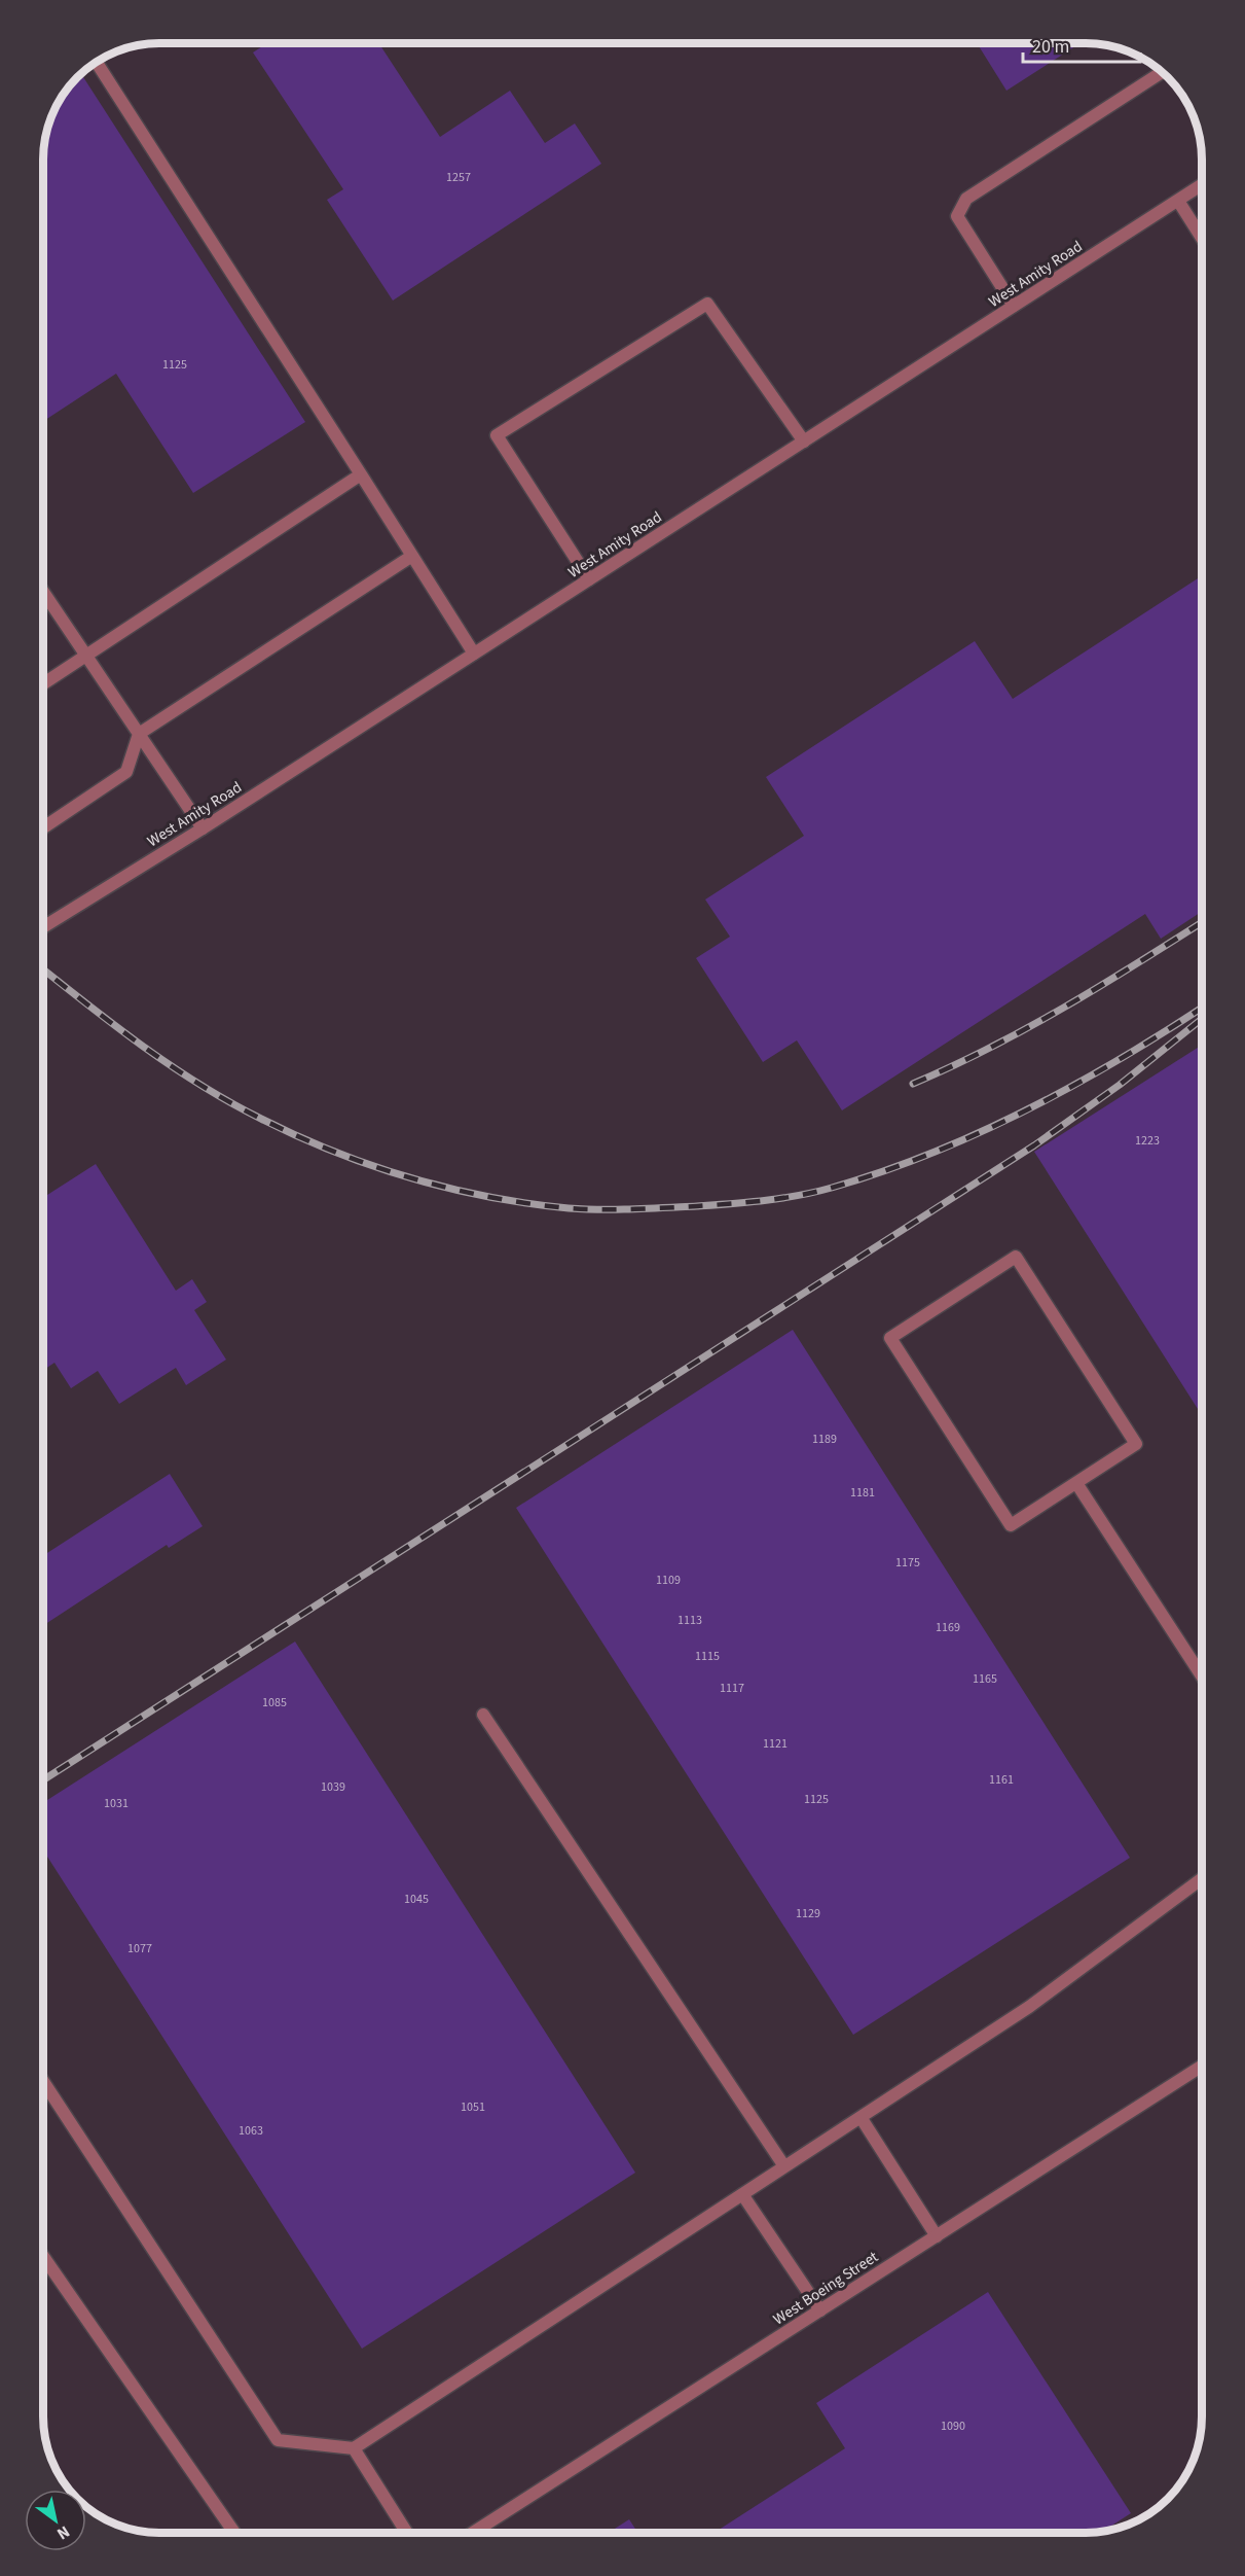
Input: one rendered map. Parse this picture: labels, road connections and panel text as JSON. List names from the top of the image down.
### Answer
{
  "streets": {
    "street": ["West Amity Road", "West Boeing Street"]
  },
  "house_numbers": [
    "1257",
    "1125",
    "1223",
    "1189",
    "1181",
    "1175",
    "1109",
    "1113",
    "1169",
    "1115",
    "1165",
    "1117",
    "1085",
    "1121",
    "1161",
    "1039",
    "1125",
    "1031",
    "1045",
    "1129",
    "1077",
    "1051",
    "1063",
    "1090"
  ],
  "scale_bar": "20 m",
  "north": "bottom right"
}
